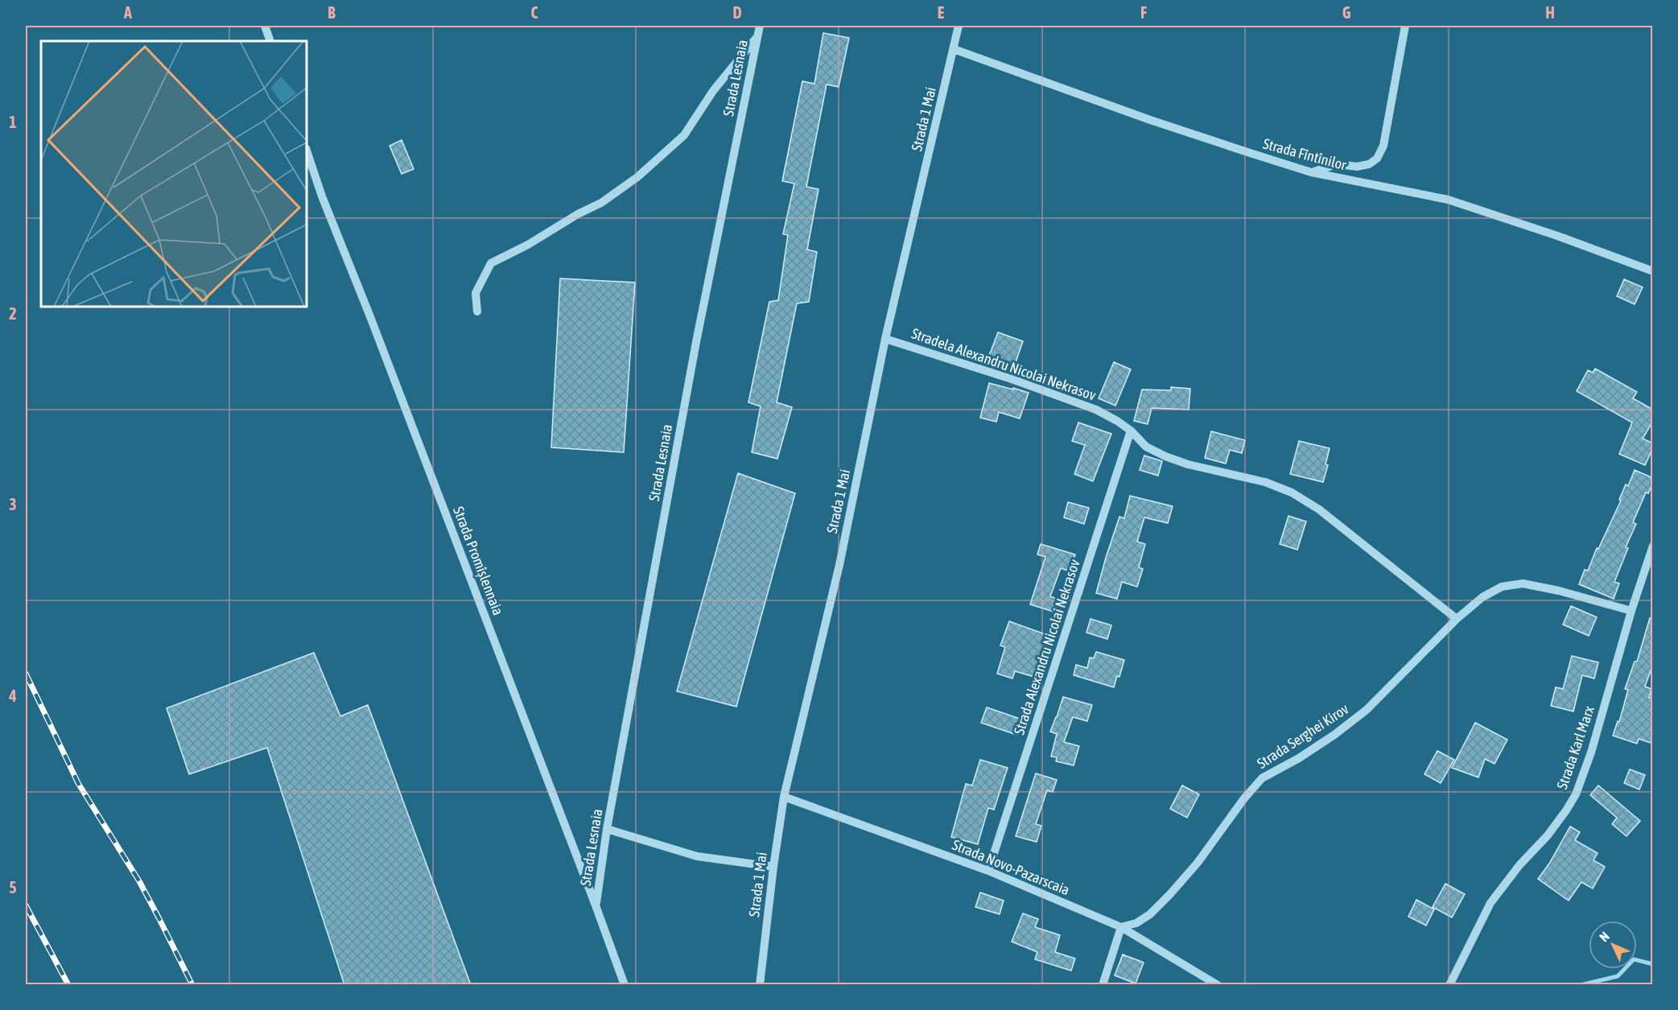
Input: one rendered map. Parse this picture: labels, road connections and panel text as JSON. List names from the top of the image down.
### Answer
{
  "streets": {
    "street": [
      "Strada Lesnaia",
      "Strada 1 Mai",
      "Strada Fîntînilor",
      "Stradela Alexandru Nicolai Nekrasov",
      "Strada Promîșlennaia",
      "Strada Alexandru Nicolai Nekrasov",
      "Strada Serghei Kirov",
      "Strada Karl Marx",
      "Strada Novo-Pazarscaia"
    ]
  },
  "crossings": [
    ["Strada Lesnaia", "Strada Promîșlennaia"],
    ["Strada 1 Mai", "Strada Fîntînilor"],
    ["Strada 1 Mai", "Stradela Alexandru Nicolai Nekrasov"],
    ["Strada 1 Mai", "Strada Novo-Pazarscaia"],
    ["Stradela Alexandru Nicolai Nekrasov", "Strada Alexandru Nicolai Nekrasov"],
    ["Stradela Alexandru Nicolai Nekrasov", "Strada Serghei Kirov"],
    ["Strada Alexandru Nicolai Nekrasov", "Strada Novo-Pazarscaia"],
    ["Strada Serghei Kirov", "Strada Karl Marx"],
    ["Strada Serghei Kirov", "Strada Novo-Pazarscaia"]
  ],
  "north": "top left",
  "grid": {
    "columns": [
      "A",
      "B",
      "C",
      "D",
      "E",
      "F",
      "G",
      "H"
    ],
    "rows": [
      "1",
      "2",
      "3",
      "4",
      "5"
    ]
  }
}
